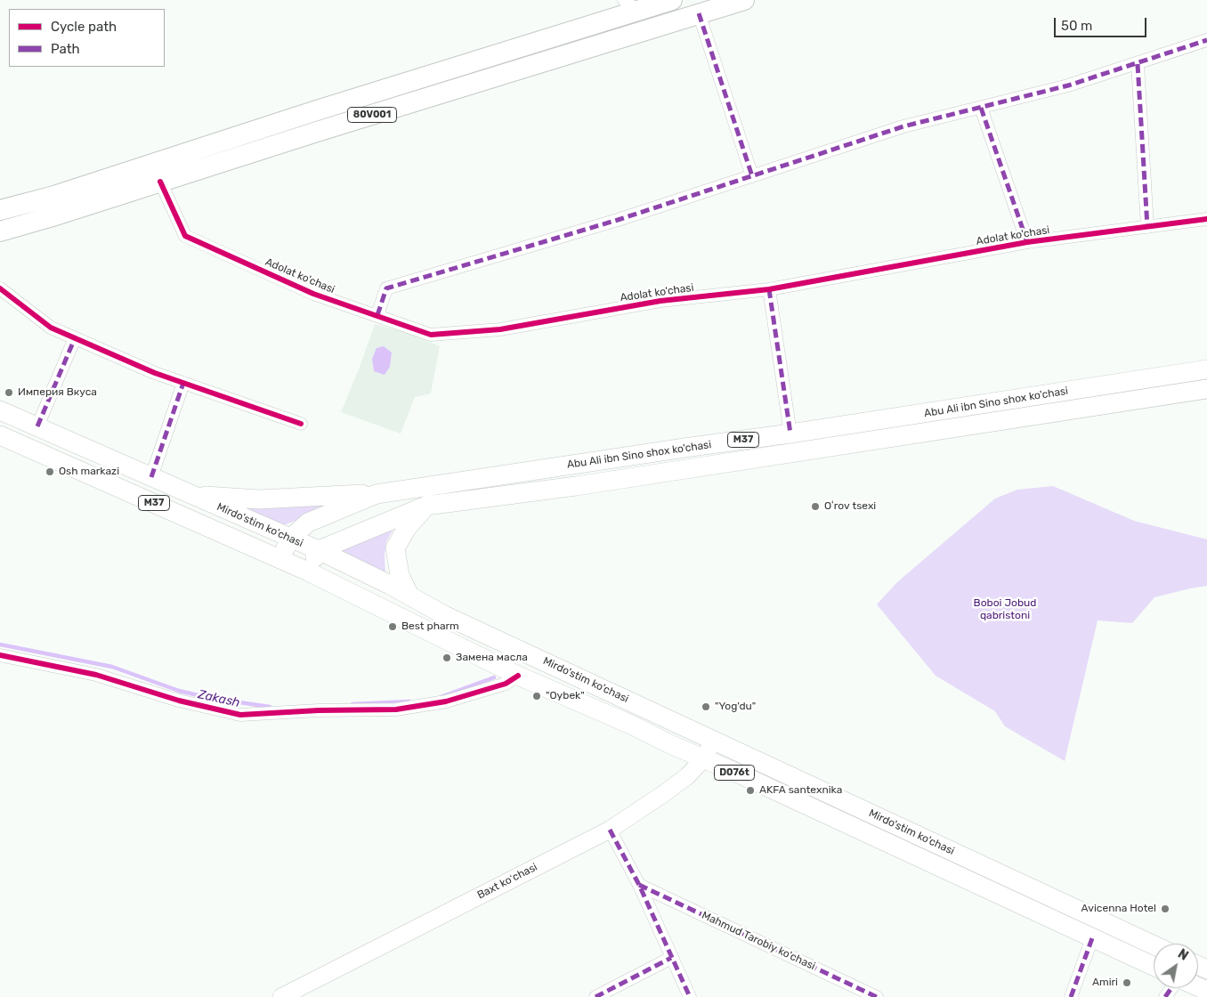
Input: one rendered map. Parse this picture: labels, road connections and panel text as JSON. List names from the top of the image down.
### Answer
{
  "streets": {
    "highway": ["80V001"],
    "main road": [
      "Abu Ali ibn Sino shox ko'chasi",
      "M37",
      "Mirdo'stim ko'chasi",
      "D076t",
      "Baxt koʻchasi"
    ],
    "street": ["Adolat ko'chasi", "Mahmud Tarobiy ko'chasi"]
  },
  "crossings": [
    ["80V001", "Adolat ko'chasi"],
    ["Abu Ali ibn Sino shox ko'chasi", "M37"],
    ["Abu Ali ibn Sino shox ko'chasi", "Mirdo'stim ko'chasi"],
    ["M37", "Mirdo'stim ko'chasi"],
    ["Mirdo'stim ko'chasi", "Baxt koʻchasi"]
  ],
  "water": ["Zakash"],
  "parks": ["Boboi Jobud qabristoni"],
  "places": [
    "Империя Вкуса",
    "Osh markazi",
    "Oʻrov tsexi",
    "Best pharm",
    "Замена масла",
    "\"Oybek\"",
    "\"Yog'du\"",
    "AKFA santexnika",
    "Avicenna Hotel",
    "Amiri"
  ],
  "legend": ["Cycle path", "Path"],
  "scale_bar": "50 m",
  "north": "top right"
}
